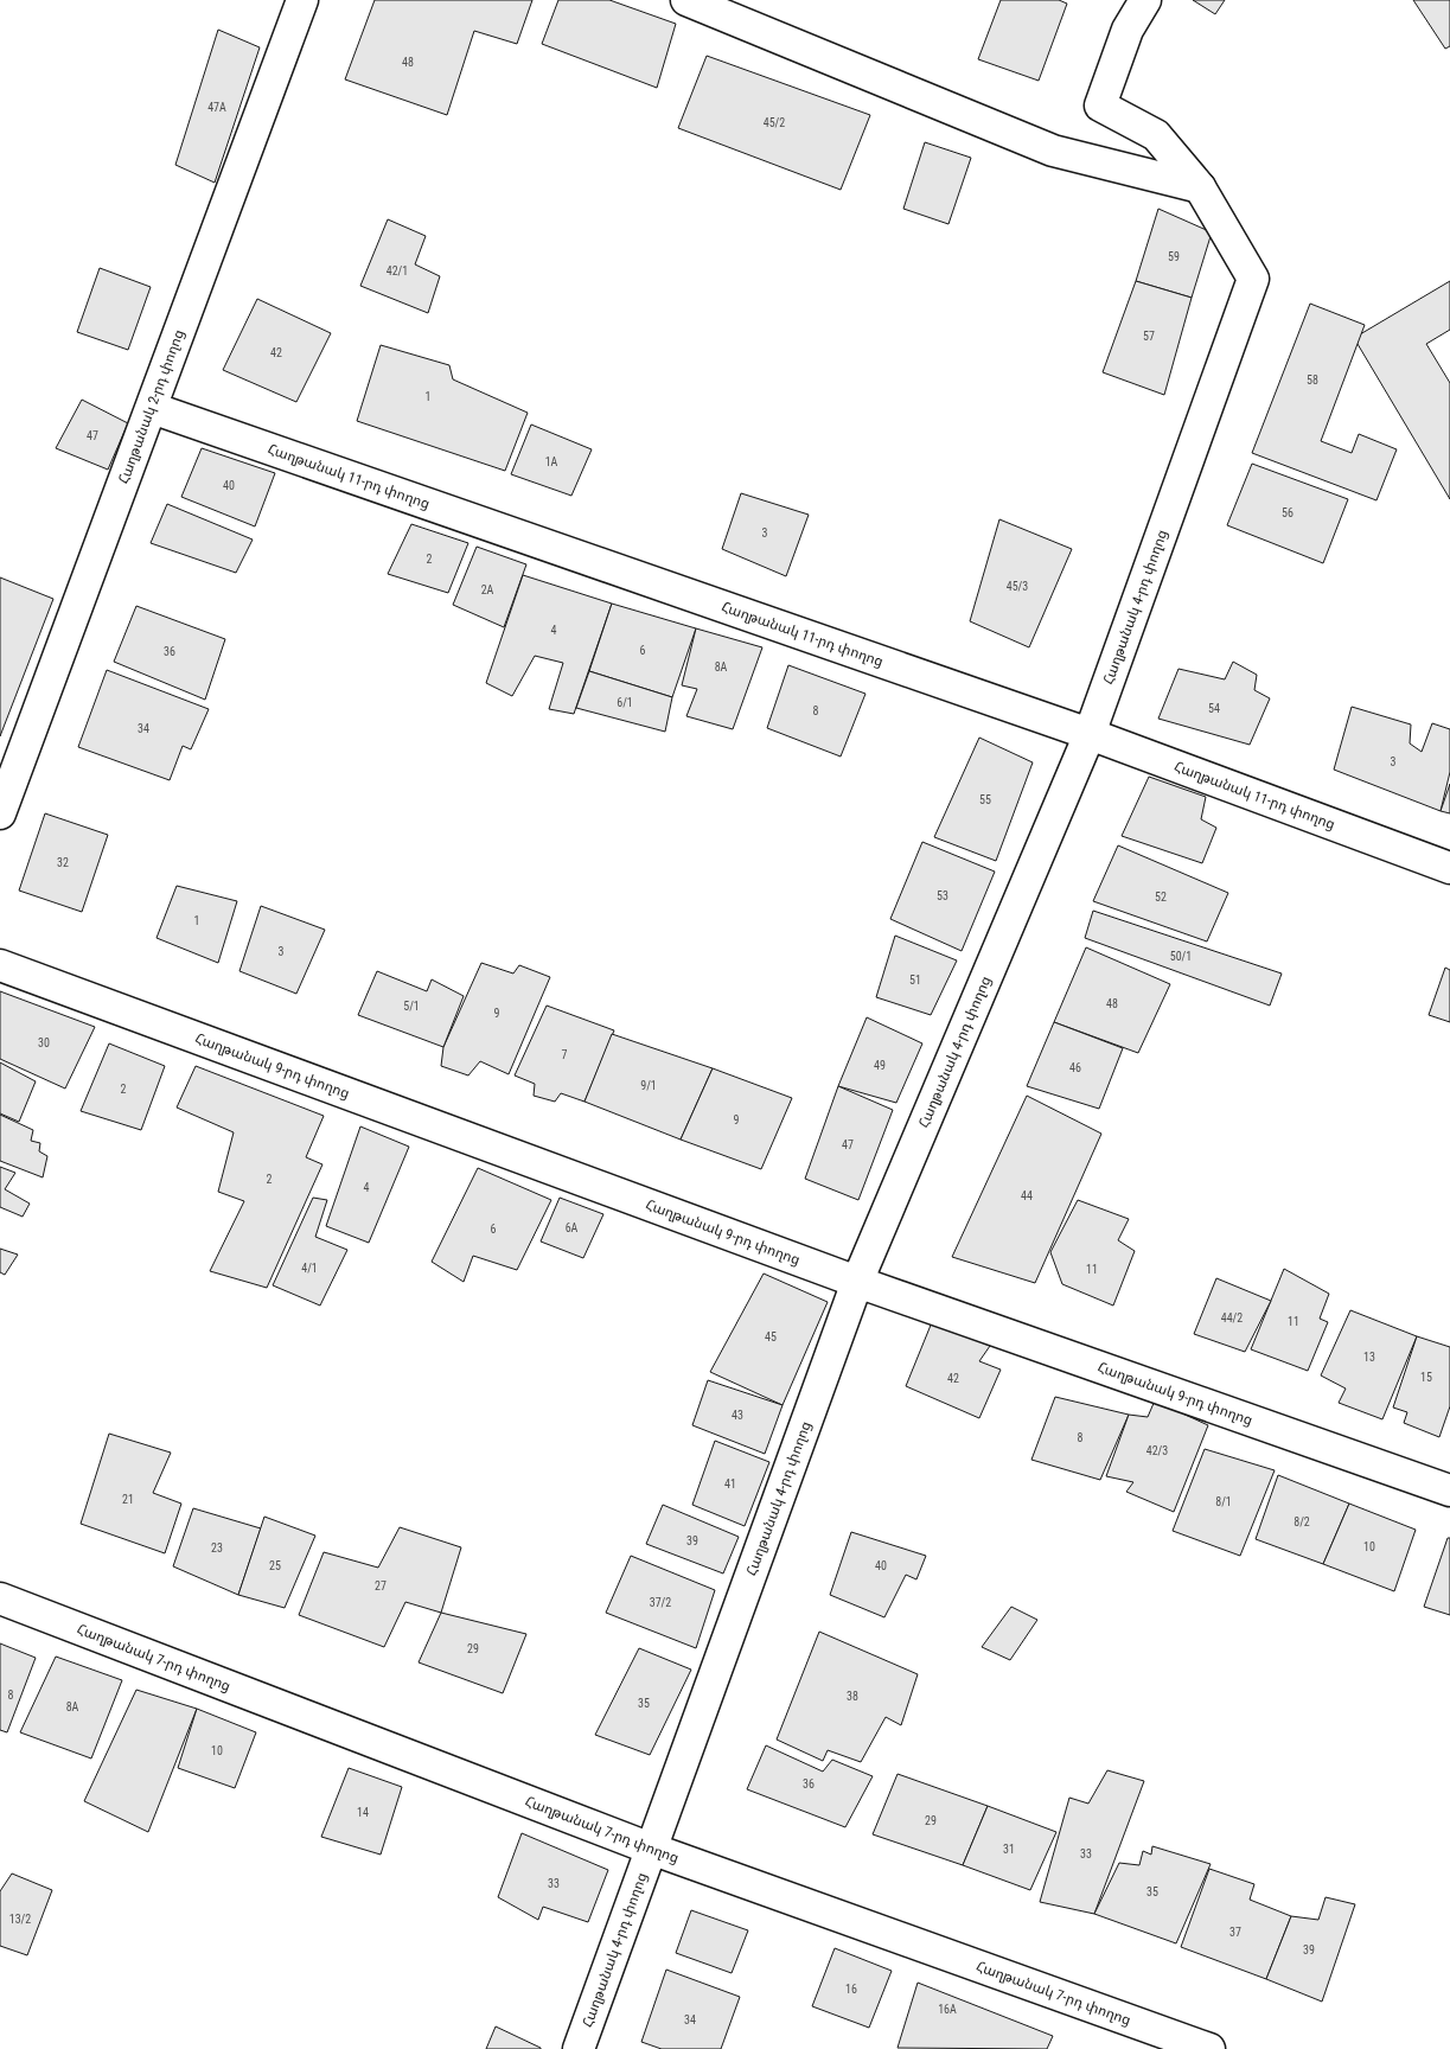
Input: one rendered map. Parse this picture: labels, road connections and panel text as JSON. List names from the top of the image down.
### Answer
{
  "streets": {
    "street": [
      "Հաղթանակ 2-րդ փողոց",
      "Հաղթանակ 11-րդ փողոց",
      "Հաղթանակ 4-րդ փողոց",
      "Հաղթանակ 9-րդ փողոց",
      "Հաղթանակ 7-րդ փողոց"
    ]
  },
  "crossings": [
    ["Հաղթանակ 2-րդ փողոց", "Հաղթանակ 11-րդ փողոց"],
    ["Հաղթանակ 11-րդ փողոց", "Հաղթանակ 4-րդ փողոց"],
    ["Հաղթանակ 4-րդ փողոց", "Հաղթանակ 9-րդ փողոց"],
    ["Հաղթանակ 4-րդ փողոց", "Հաղթանակ 7-րդ փողոց"]
  ],
  "house_numbers": [
    "48",
    "47А",
    "45/2",
    "59",
    "42/1",
    "57",
    "42",
    "58",
    "1",
    "47",
    "1А",
    "40",
    "56",
    "3",
    "2",
    "45/3",
    "2А",
    "4",
    "6",
    "36",
    "8А",
    "6/1",
    "54",
    "8",
    "34",
    "3",
    "55",
    "32",
    "53",
    "52",
    "1",
    "3",
    "50/1",
    "51",
    "48",
    "5/1",
    "9",
    "30",
    "7",
    "49",
    "46",
    "9/1",
    "2",
    "9",
    "47",
    "2",
    "4",
    "44",
    "6А",
    "6",
    "4/1",
    "11",
    "44/2",
    "11",
    "45",
    "13",
    "15",
    "42",
    "43",
    "8",
    "42/3",
    "41",
    "21",
    "8/1",
    "8/2",
    "39",
    "10",
    "23",
    "25",
    "40",
    "27",
    "37/2",
    "29",
    "8",
    "38",
    "35",
    "8А",
    "10",
    "36",
    "14",
    "29",
    "31",
    "33",
    "33",
    "35",
    "13/2",
    "37",
    "39",
    "16",
    "16А",
    "34"
  ]
}
